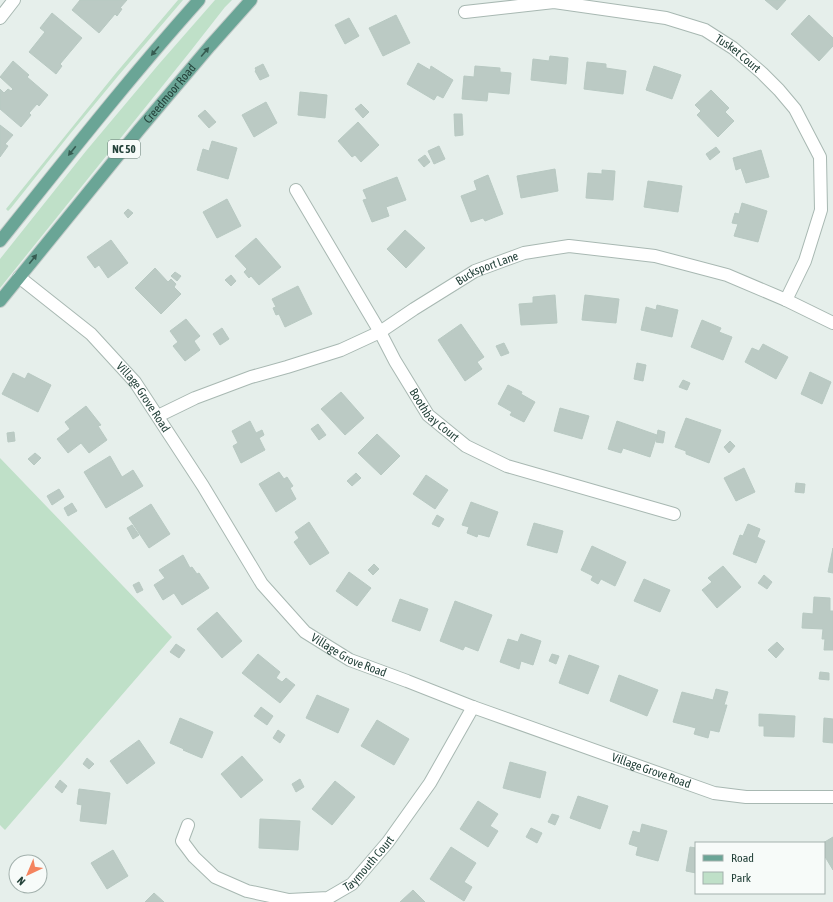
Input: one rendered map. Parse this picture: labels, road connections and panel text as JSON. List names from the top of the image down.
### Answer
{
  "streets": {
    "main road": ["Creedmoor Road", "NC 50"],
    "street": [
      "Tusket Court",
      "Bucksport Lane",
      "Village Grove Road",
      "Boothbay Court",
      "Taymouth Court"
    ]
  },
  "crossings": [
    ["Tusket Court", "Bucksport Lane"],
    ["Creedmoor Road", "Village Grove Road"],
    ["Bucksport Lane", "Village Grove Road"],
    ["Bucksport Lane", "Boothbay Court"],
    ["Village Grove Road", "Taymouth Court"]
  ],
  "legend": ["Road", "Park"],
  "north": "bottom left"
}
